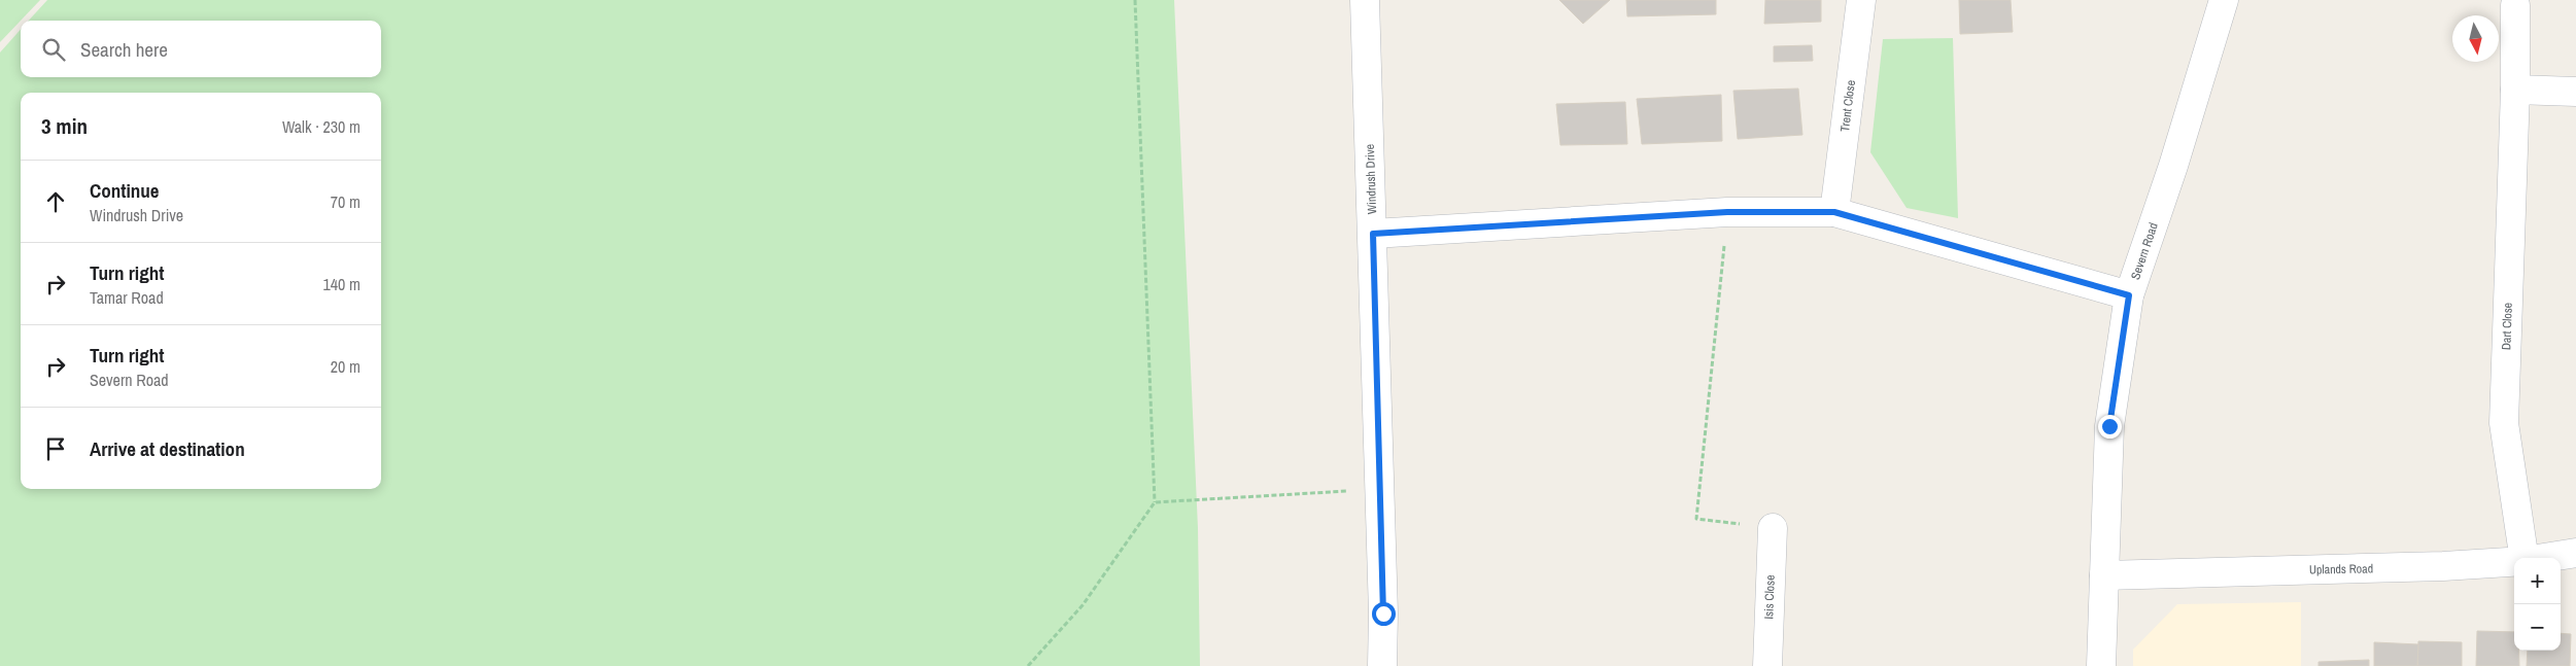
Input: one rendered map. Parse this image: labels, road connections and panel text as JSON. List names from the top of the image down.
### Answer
{
  "streets": {
    "street": [
      "Trent Close",
      "Windrush Drive",
      "Severn Road",
      "Dart Close",
      "Uplands Road",
      "Isis Close"
    ]
  },
  "crossings": [
    ["Severn Road", "Uplands Road"]
  ],
  "north": "bottom",
  "page": {
    "search": "Search here",
    "heading": ["3 min", "Walk · 230 m"],
    "list": [
      ["Continue", "Windrush Drive", "70 m"],
      ["Turn right", "Tamar Road", "140 m"],
      ["Turn right", "Severn Road", "20 m"],
      "Arrive at destination"
    ],
    "map_buttons": ["+", "−"]
  }
}
